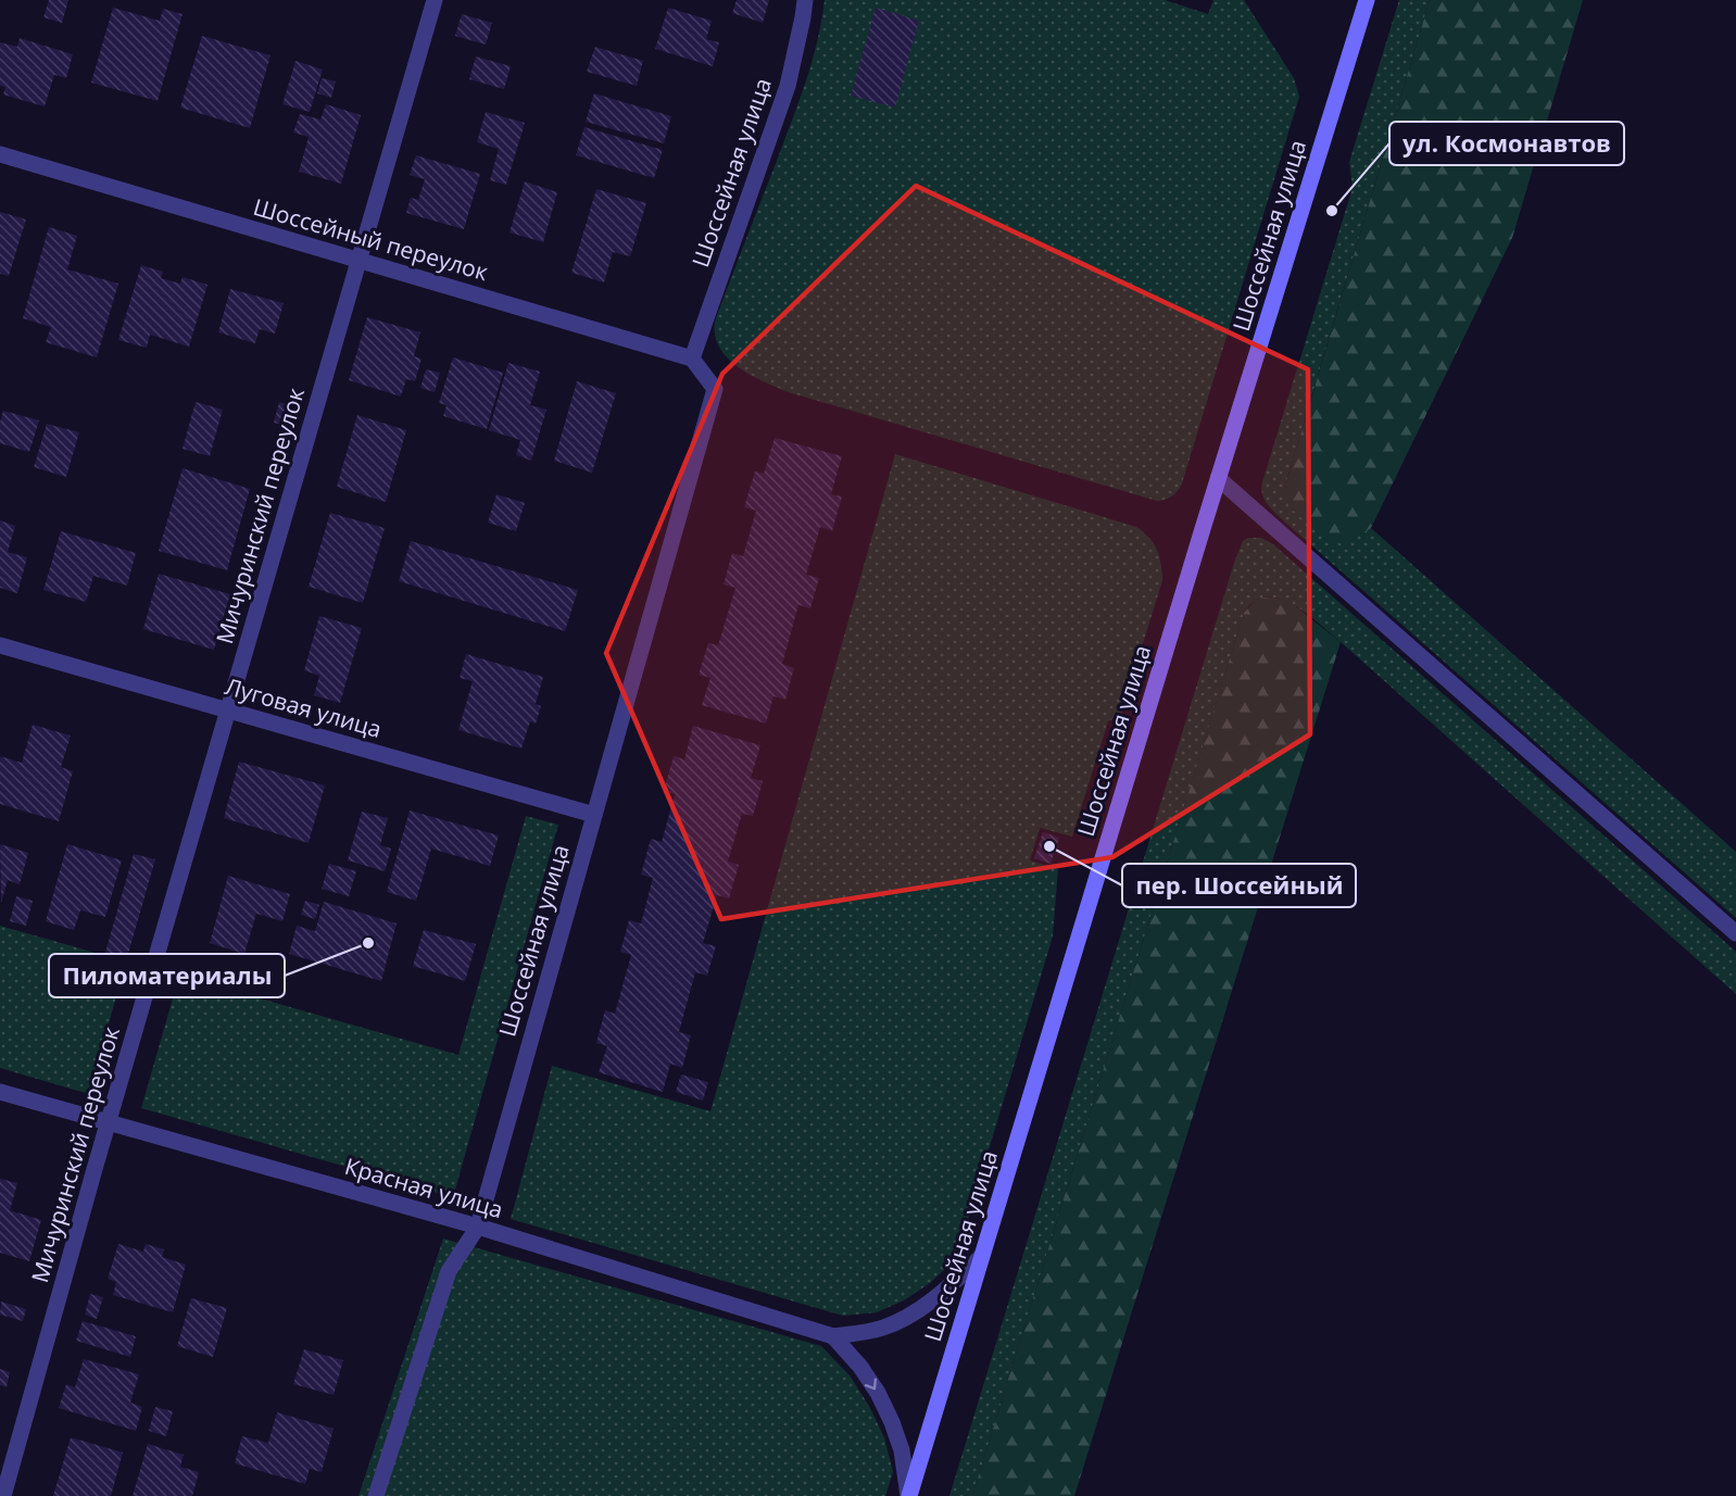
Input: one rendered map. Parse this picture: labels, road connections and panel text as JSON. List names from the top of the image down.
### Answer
{
  "streets": {
    "main road": ["Шоссейная улица"],
    "street": [
      "Шоссейный переулок",
      "Мичуринский переулок",
      "Луговая улица",
      "Красная улица"
    ]
  },
  "crossings": [
    ["Шоссейная улица", "Шоссейный переулок"],
    ["Шоссейная улица", "Луговая улица"],
    ["Шоссейная улица", "Красная улица"],
    ["Шоссейный переулок", "Мичуринский переулок"],
    ["Мичуринский переулок", "Луговая улица"],
    ["Мичуринский переулок", "Красная улица"]
  ],
  "places": ["ул. Космонавтов", "пер. Шоссейный", "Пиломатериалы"]
}
